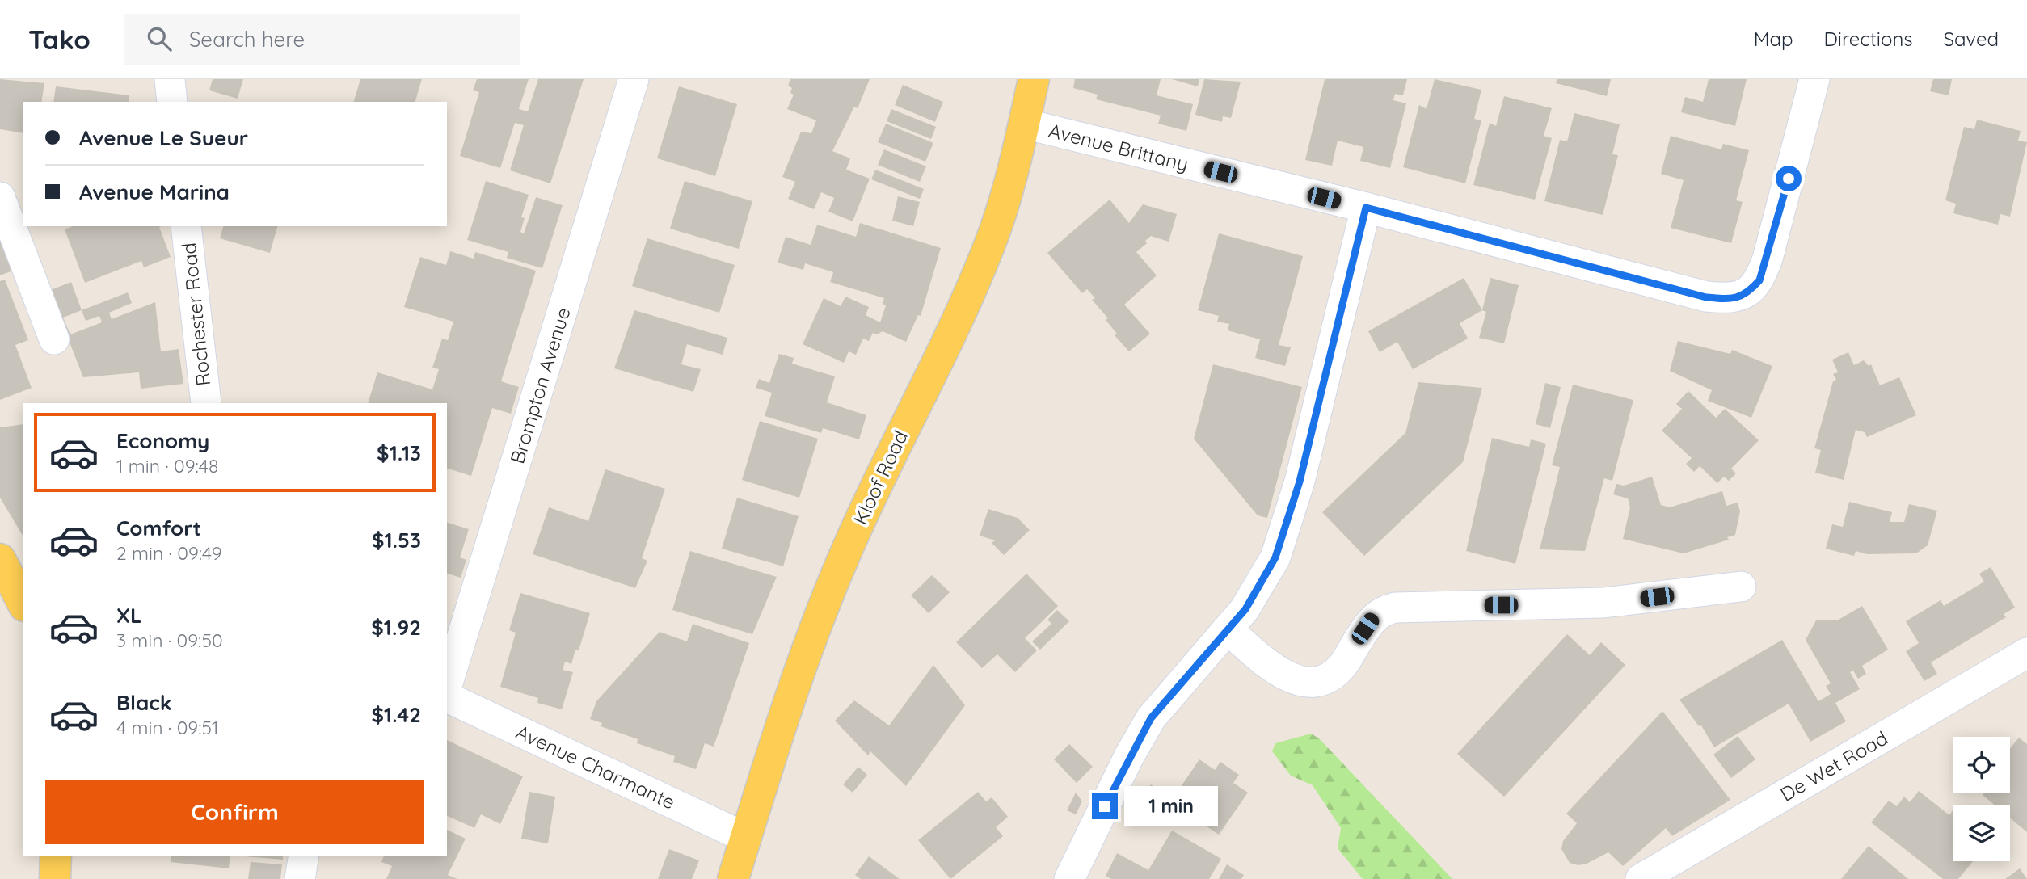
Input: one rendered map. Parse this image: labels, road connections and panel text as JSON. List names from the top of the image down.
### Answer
{
  "streets": {
    "main road": ["Kloof Road"],
    "street": [
      "Avenue Brittany",
      "Rochester Road",
      "Brompton Avenue",
      "De Wet Road",
      "Avenue Charmante"
    ]
  },
  "crossings": [
    ["Avenue Brittany", "Kloof Road"],
    ["Kloof Road", "Avenue Charmante"]
  ],
  "page": {
    "header": "Tako",
    "search": "Search here",
    "nav": ["Map", "Directions", "Saved"],
    "banner": ["Avenue Le Sueur", "Avenue Marina"],
    "list": [
      {
        "name": "Economy",
        "note": "1 min · 09:48",
        "value": "$1.13"
      },
      {
        "name": "Comfort",
        "note": "2 min · 09:49",
        "value": "$1.53"
      },
      {
        "name": "XL",
        "note": "3 min · 09:50",
        "value": "$1.92"
      },
      {
        "name": "Black",
        "note": "4 min · 09:51",
        "value": "$1.42"
      }
    ],
    "buttons": "Confirm",
    "bubble": "1 min"
  }
}
